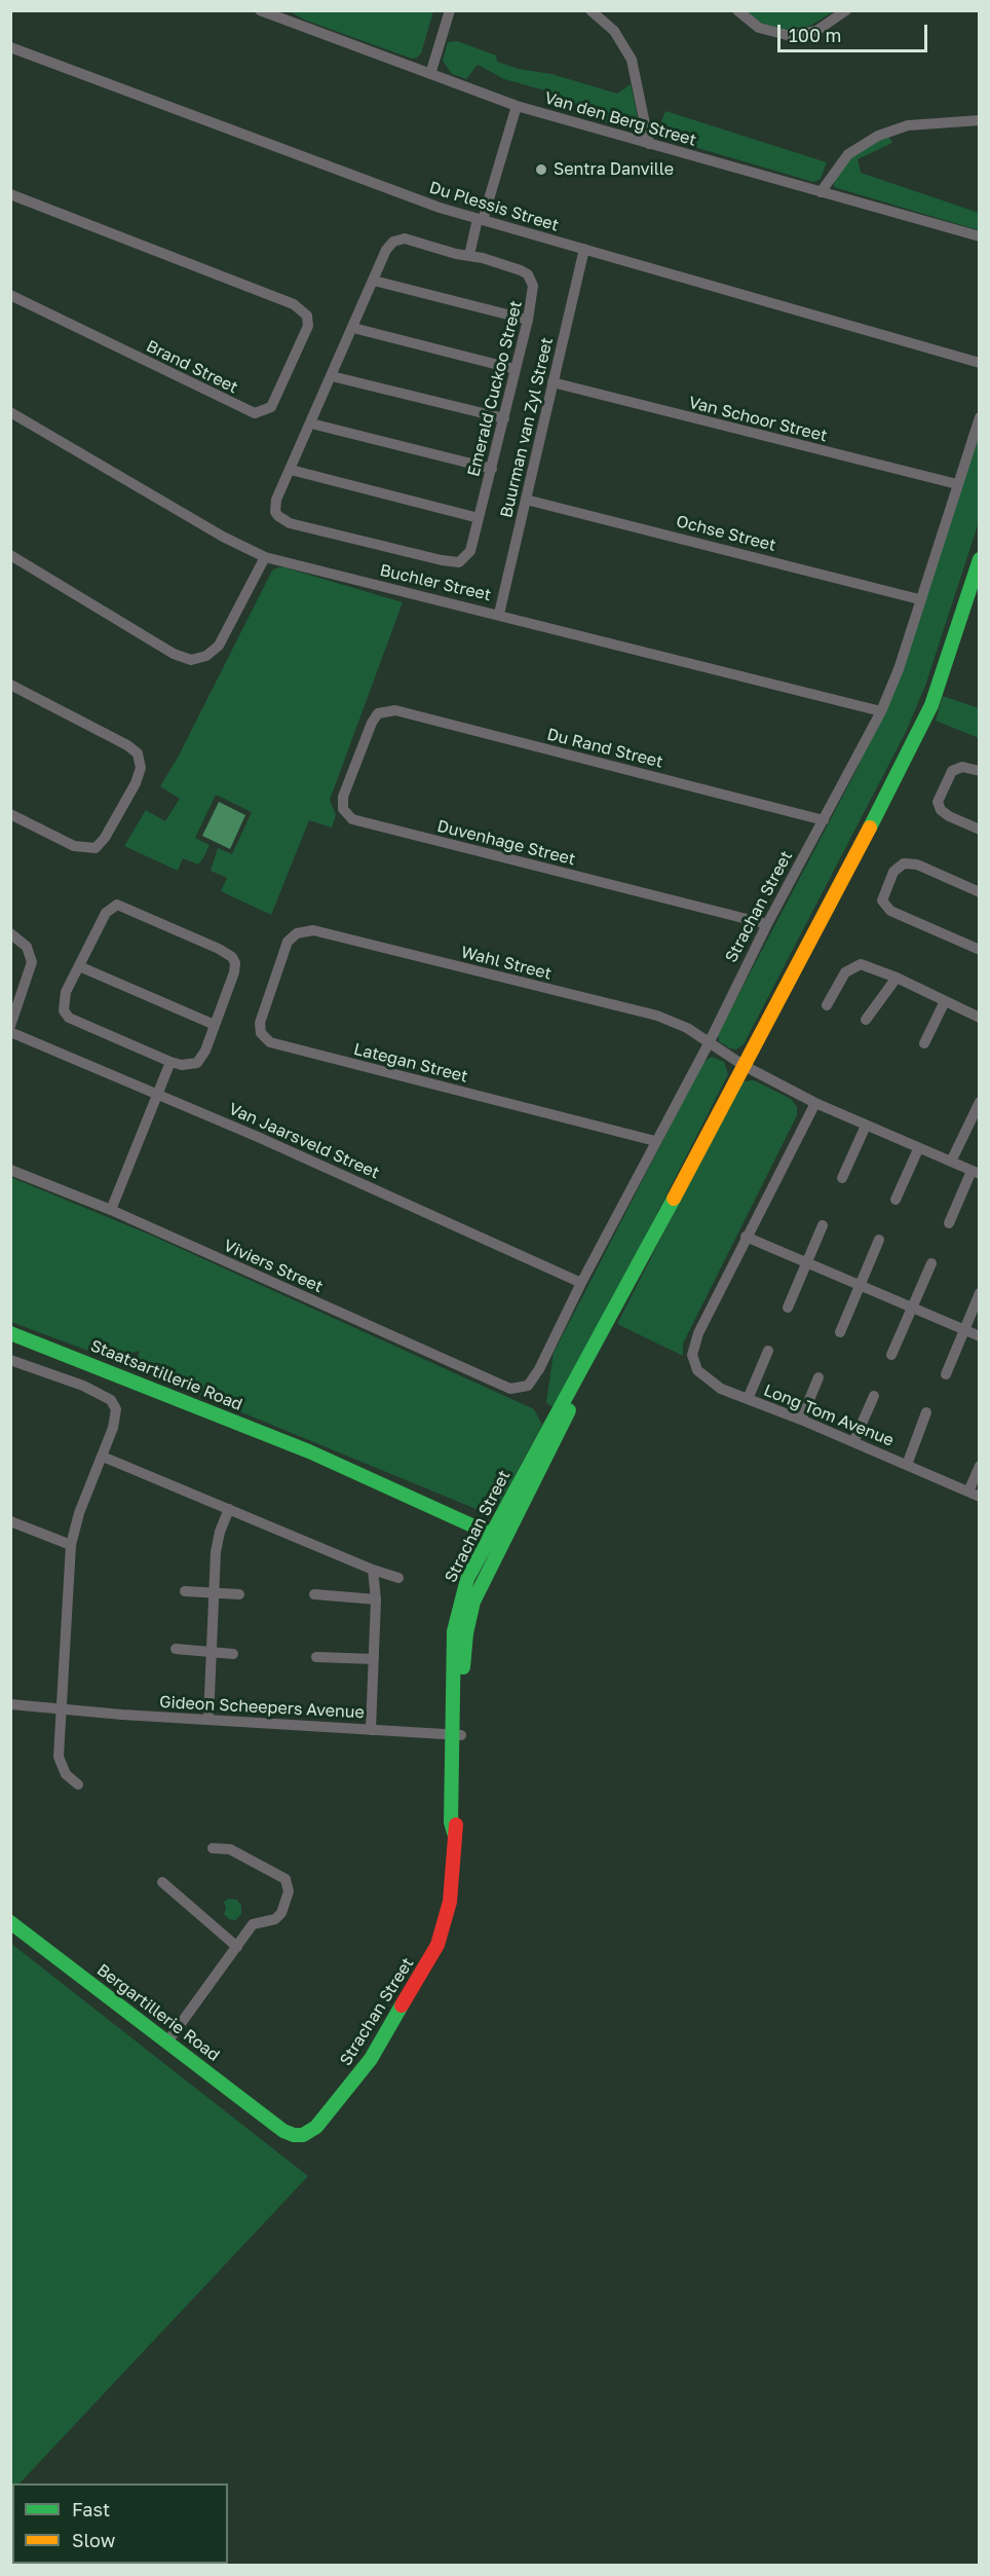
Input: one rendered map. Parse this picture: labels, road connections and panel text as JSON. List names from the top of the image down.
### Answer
{
  "streets": {
    "street": [
      "Van den Berg Street",
      "Du Plessis Street",
      "Brand Street",
      "Emerald Cuckoo Street",
      "Van Schoor Street",
      "Buurman van Zyl Street",
      "Ochse Street",
      "Buchler Street",
      "Du Rand Street",
      "Duvenhage Street",
      "Strachan Street",
      "Wahl Street",
      "Lategan Street",
      "Van Jaarsveld Street",
      "Viviers Street",
      "Staatsartillerie Road",
      "Long Tom Avenue",
      "Gideon Scheepers Avenue",
      "Bergartillerie Road"
    ]
  },
  "crossings": [
    ["Du Plessis Street", "Buurman van Zyl Street"],
    ["Van Schoor Street", "Buurman van Zyl Street"],
    ["Van Schoor Street", "Strachan Street"],
    ["Buurman van Zyl Street", "Ochse Street"],
    ["Buurman van Zyl Street", "Buchler Street"],
    ["Ochse Street", "Strachan Street"],
    ["Buchler Street", "Strachan Street"],
    ["Du Rand Street", "Duvenhage Street"],
    ["Du Rand Street", "Strachan Street"],
    ["Duvenhage Street", "Strachan Street"],
    ["Strachan Street", "Wahl Street"],
    ["Strachan Street", "Lategan Street"],
    ["Strachan Street", "Van Jaarsveld Street"],
    ["Strachan Street", "Viviers Street"],
    ["Strachan Street", "Staatsartillerie Road"],
    ["Strachan Street", "Gideon Scheepers Avenue"],
    ["Strachan Street", "Bergartillerie Road"],
    ["Wahl Street", "Lategan Street"]
  ],
  "places": ["Sentra Danville"],
  "legend": ["Fast", "Slow"],
  "scale_bar": "100 m"
}
